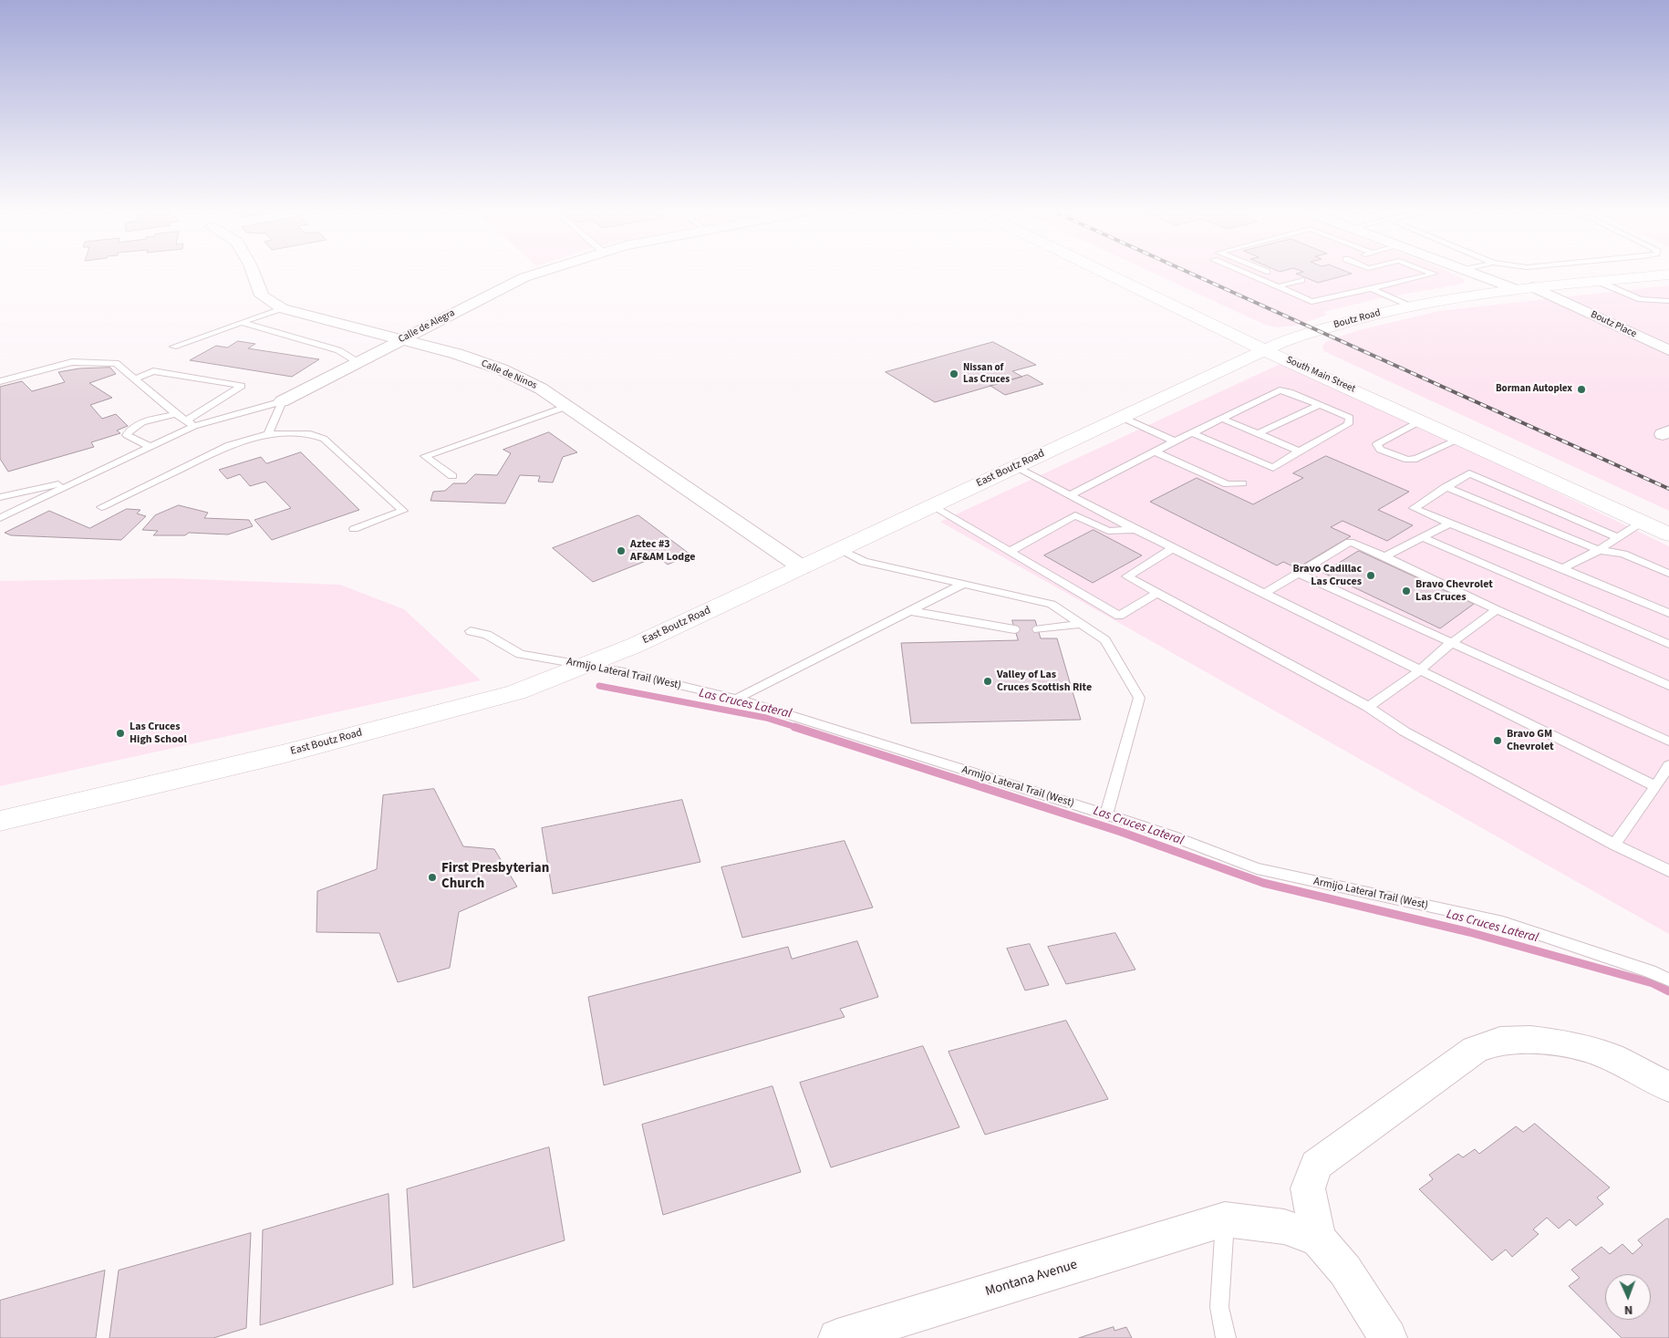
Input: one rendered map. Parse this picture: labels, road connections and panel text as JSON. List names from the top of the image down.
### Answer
{
  "streets": {
    "main road": ["Boutz Road", "South Main Street", "East Boutz Road"],
    "street": [
      "Boutz Place",
      "Calle de Alegra",
      "Calle de Ninos",
      "Montana Avenue"
    ],
    "lane": ["Armijo Lateral Trail (West)"]
  },
  "crossings": [
    ["Boutz Road", "Boutz Place"],
    ["Boutz Road", "East Boutz Road"],
    ["Calle de Alegra", "Calle de Ninos"],
    ["Calle de Ninos", "East Boutz Road"],
    ["South Main Street", "East Boutz Road"],
    ["East Boutz Road", "Armijo Lateral Trail (West)"]
  ],
  "water": ["Las Cruces Lateral"],
  "places": [
    "Nissan of Las Cruces",
    "Borman Autoplex",
    "Aztec #3 AF&AM Lodge",
    "Bravo Cadillac Las Cruces",
    "Bravo Chevrolet Las Cruces",
    "Valley of Las Cruces Scottish Rite",
    "Las Cruces High School",
    "Bravo GM Chevrolet",
    "First Presbyterian Church"
  ],
  "north": "bottom"
}
